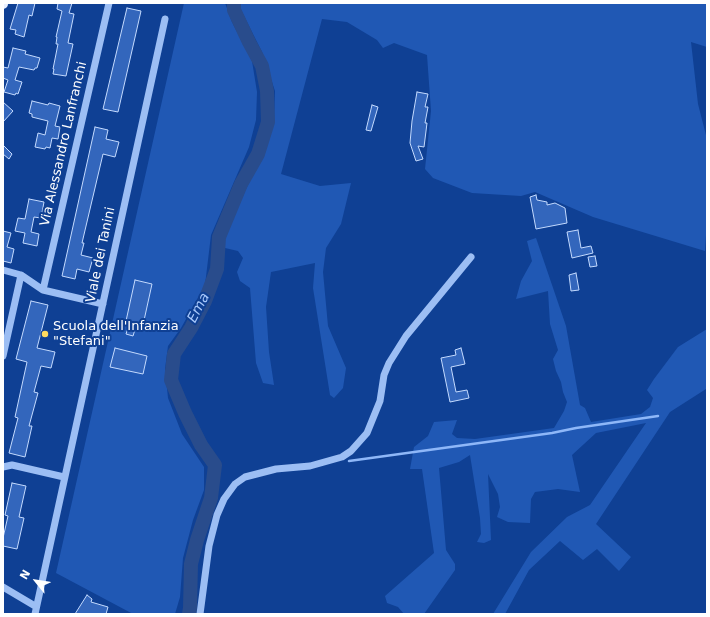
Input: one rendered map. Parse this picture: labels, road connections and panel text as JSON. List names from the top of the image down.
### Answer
{
  "streets": {
    "street": ["Via Alessandro Lanfranchi", "Viale dei Tanini"]
  },
  "water": ["Ema"],
  "places": ["Scuola dell'Infanzia \"Stefani\""],
  "north": "top left"
}
